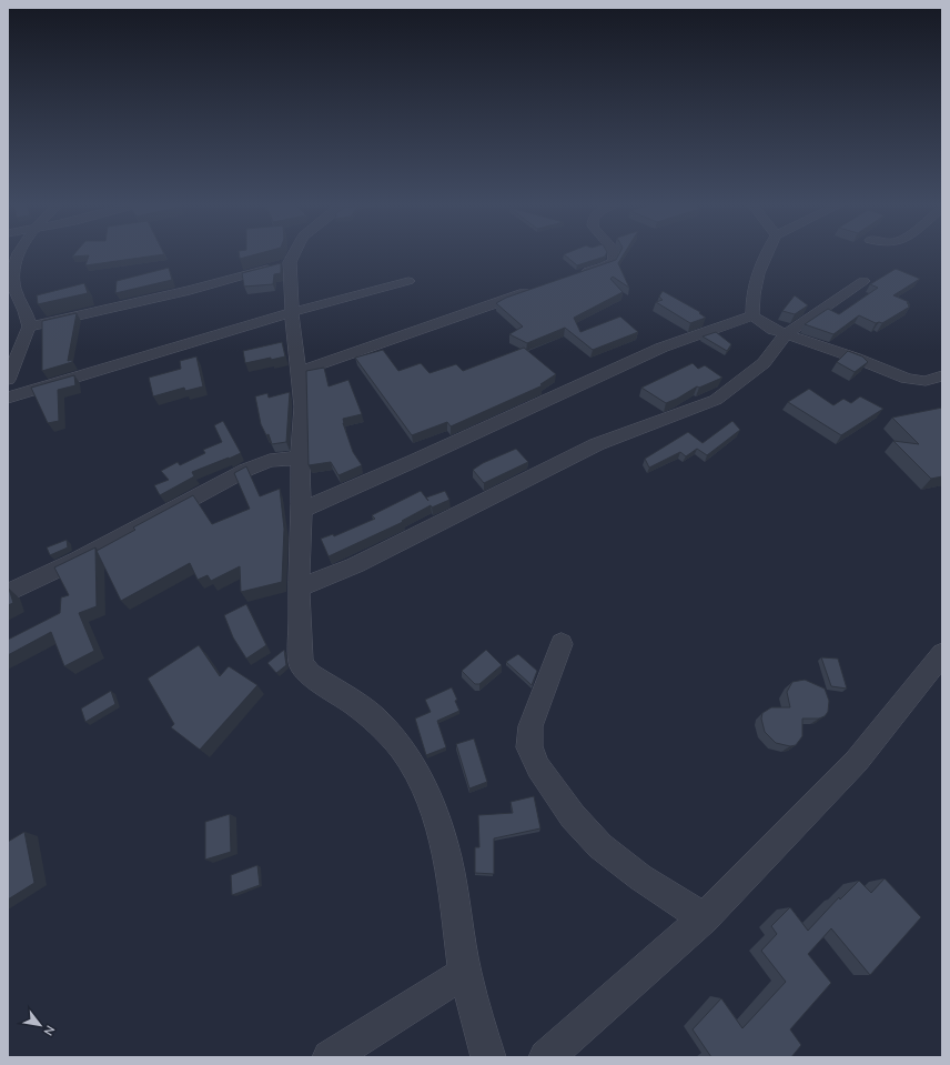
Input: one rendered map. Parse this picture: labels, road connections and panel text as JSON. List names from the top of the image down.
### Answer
{
  "north": "bottom right"
}
